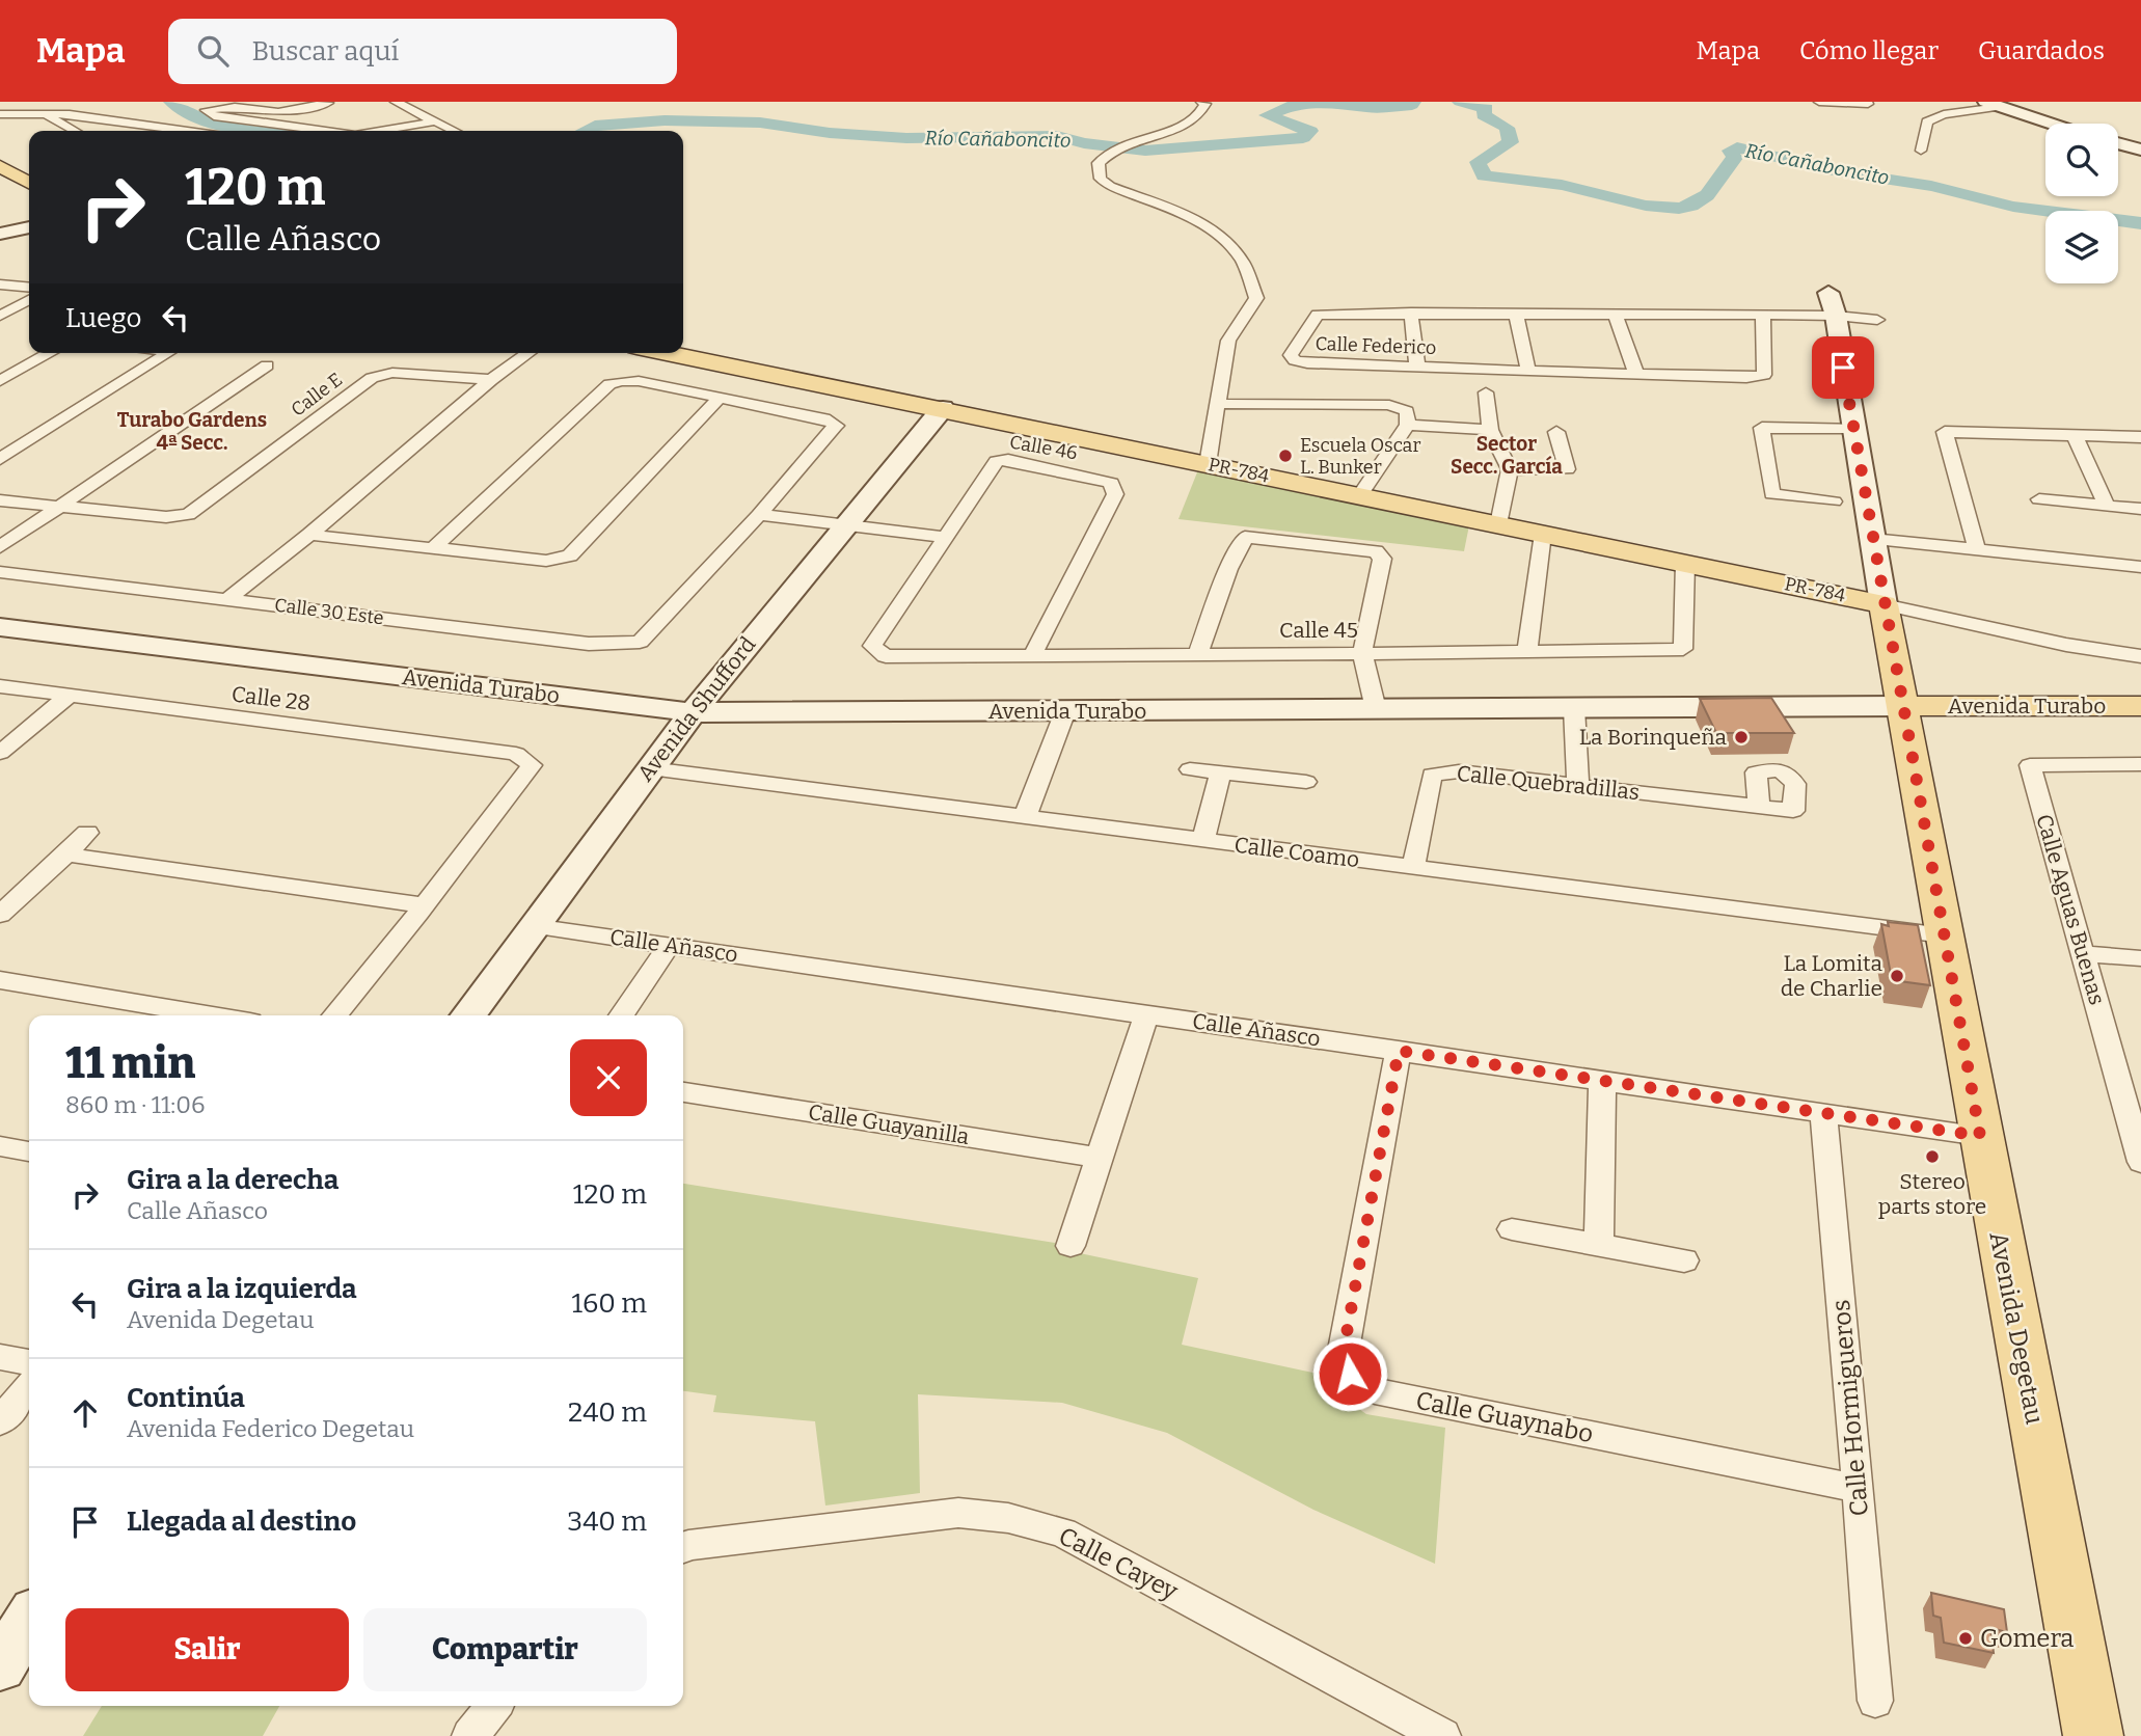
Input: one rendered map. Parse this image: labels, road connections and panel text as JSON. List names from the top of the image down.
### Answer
{
  "streets": {
    "main road": ["PR-784", "Avenida Turabo", "Avenida Degetau"],
    "street": [
      "Calle Federico",
      "Calle E",
      "Calle 46",
      "Calle 30 Este",
      "Calle 45",
      "Calle 28",
      "Avenida Shufford",
      "Calle Quebradillas",
      "Calle Coamo",
      "Calle Aguas Buenas",
      "Calle Añasco",
      "Calle Guayanilla",
      "Calle Hormigueros",
      "Calle Guaynabo",
      "Calle Cayey"
    ]
  },
  "crossings": [
    ["Calle 46", "Calle 45"],
    ["PR-784", "Calle 45"],
    ["PR-784", "Avenida Shufford"],
    ["PR-784", "Avenida Degetau"],
    ["Avenida Turabo", "Avenida Shufford"],
    ["Avenida Turabo", "Avenida Degetau"],
    ["Avenida Shufford", "Calle Coamo"],
    ["Avenida Shufford", "Calle Añasco"],
    ["Calle Quebradillas", "Calle Coamo"],
    ["Calle Coamo", "Avenida Degetau"],
    ["Calle Añasco", "Avenida Degetau"],
    ["Calle Añasco", "Calle Hormigueros"],
    ["Calle Añasco", "Calle Guaynabo"],
    ["Calle Hormigueros", "Calle Guaynabo"]
  ],
  "districts": ["Turabo Gardens 4ª Secc.", "Sector Secc. García"],
  "water": ["Río Cañaboncito"],
  "places": [
    "Escuela Oscar L. Bunker",
    "La Borinqueña",
    "La Lomita de Charlie",
    "Stereo parts store",
    "Gomera"
  ],
  "page": {
    "header": "Mapa",
    "search": "Buscar aquí",
    "nav": ["Mapa", "Cómo llegar", "Guardados"],
    "turn": ["120 m", "Calle Añasco"],
    "then": "Luego",
    "heading": ["11 min", "860 m · 11:06"],
    "list": [
      {
        "name": "Gira a la derecha",
        "note": "Calle Añasco",
        "value": "120 m"
      },
      {
        "name": "Gira a la izquierda",
        "note": "Avenida Degetau",
        "value": "160 m"
      },
      {
        "name": "Continúa",
        "note": "Avenida Federico Degetau",
        "value": "240 m"
      },
      {
        "name": "Llegada al destino",
        "value": "340 m"
      }
    ],
    "buttons": ["Salir", "Compartir"]
  }
}
